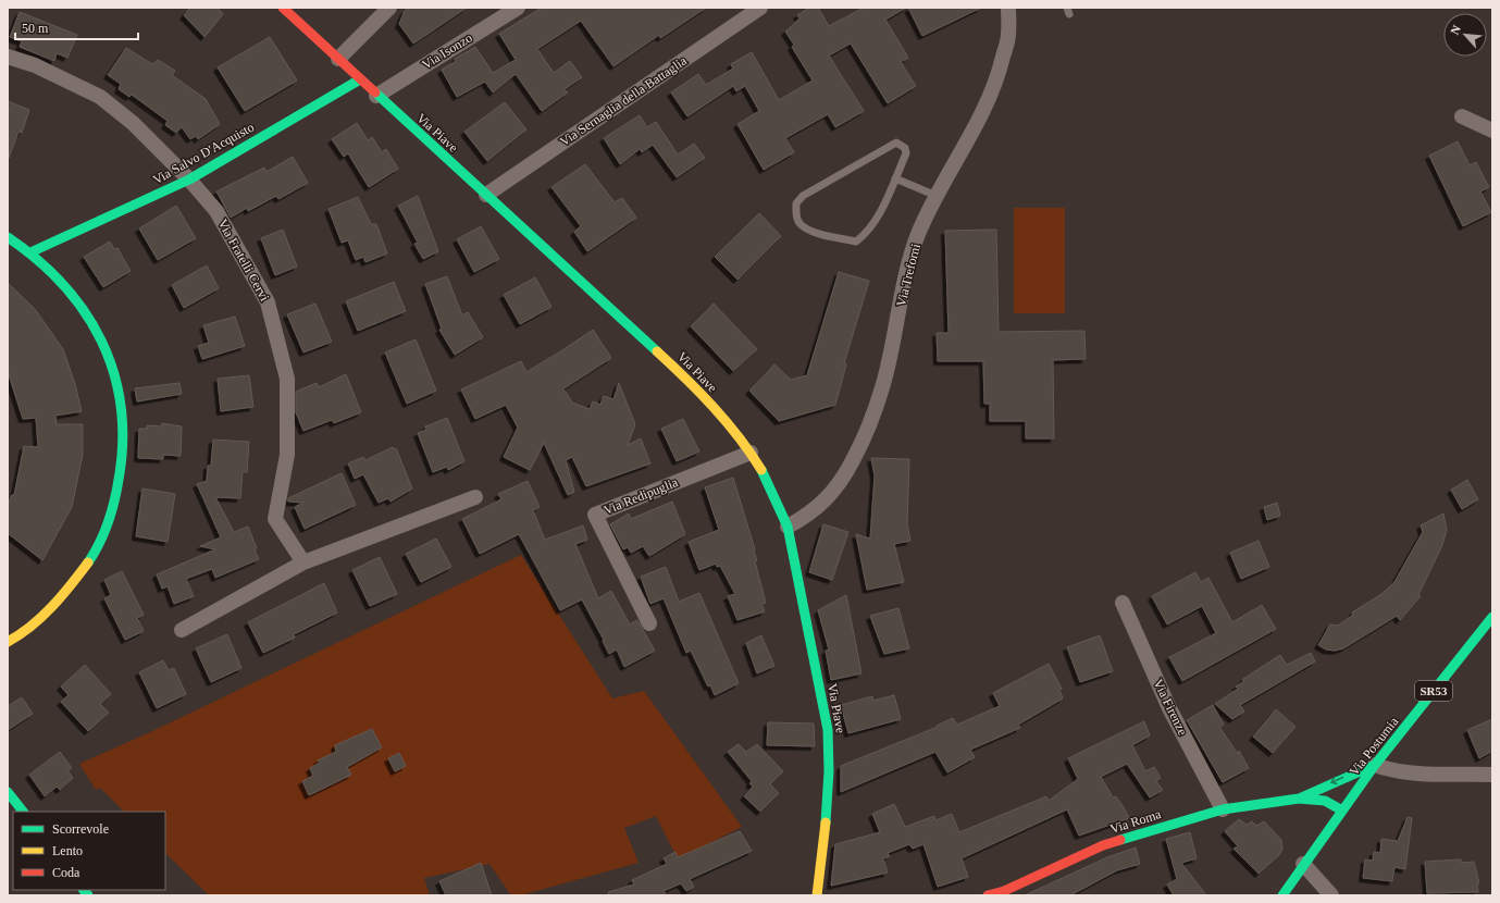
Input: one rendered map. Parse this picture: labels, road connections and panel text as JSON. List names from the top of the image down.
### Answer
{
  "streets": {
    "main road": [
      "Via Piave",
      "Via Salvo D'Acquisto",
      "SR53",
      "Via Postumia",
      "Via Roma"
    ],
    "street": [
      "Via Isonzo",
      "Via Sernaglia della Battaglia",
      "Via Fratelli Cervi",
      "Via Treforni",
      "Via Redipuglia",
      "Via Firenze"
    ]
  },
  "crossings": [
    ["Via Isonzo", "Via Piave"],
    ["Via Sernaglia della Battaglia", "Via Piave"],
    ["Via Piave", "Via Salvo D'Acquisto"],
    ["Via Piave", "Via Treforni"],
    ["Via Piave", "Via Redipuglia"],
    ["Via Salvo D'Acquisto", "Via Fratelli Cervi"],
    ["Via Firenze", "Via Roma"],
    ["Via Postumia", "Via Roma"]
  ],
  "legend": ["Scorrevole", "Lento", "Coda"],
  "scale_bar": "50 m",
  "north": "top left"
}
